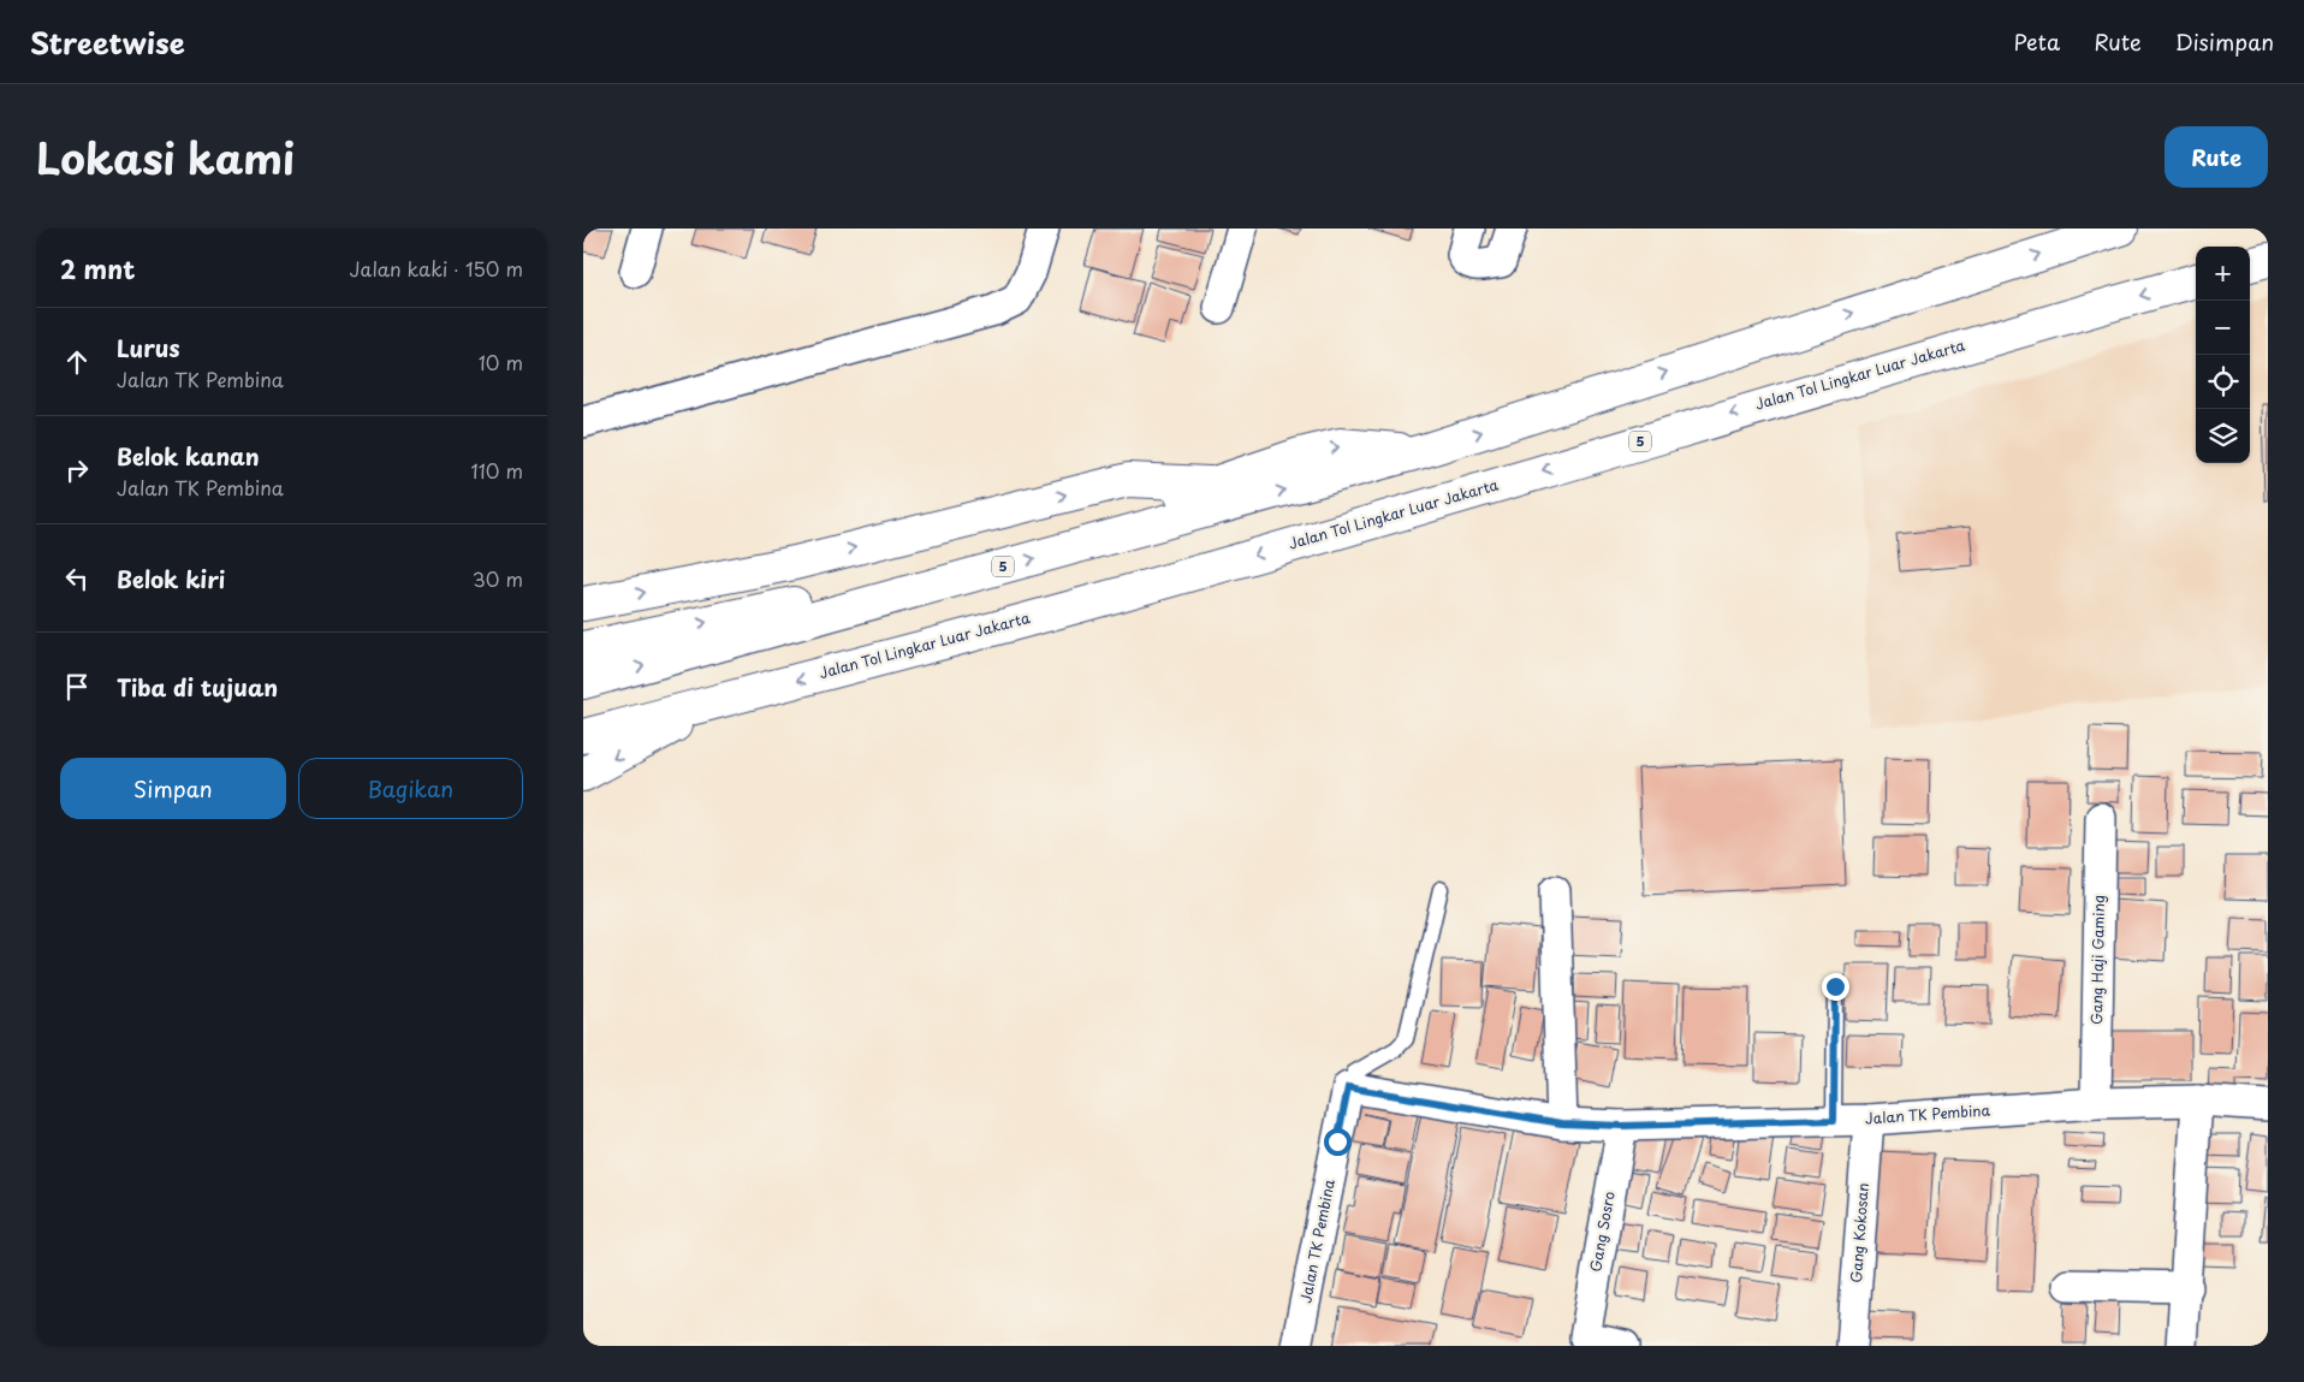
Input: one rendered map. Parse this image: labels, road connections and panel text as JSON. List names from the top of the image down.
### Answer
{
  "streets": {
    "highway": ["Jalan Tol Lingkar Luar Jakarta", "5"],
    "street": [
      "Gang Haji Gaming",
      "Jalan TK Pembina",
      "Gang Sosro",
      "Gang Kokosan"
    ]
  },
  "crossings": [
    ["Gang Haji Gaming", "Jalan TK Pembina"],
    ["Jalan TK Pembina", "Gang Sosro"],
    ["Jalan TK Pembina", "Gang Kokosan"]
  ],
  "page": {
    "header": "Streetwise",
    "nav": ["Peta", "Rute", "Disimpan"],
    "title": "Lokasi kami",
    "buttons": [
      "Rute",
      ["Simpan", "Bagikan"]
    ],
    "heading": ["2 mnt", "Jalan kaki · 150 m"],
    "map_buttons": ["+", "−"],
    "list": [
      ["Lurus", "Jalan TK Pembina", "10 m"],
      ["Belok kanan", "Jalan TK Pembina", "110 m"],
      ["Belok kiri", "30 m"],
      "Tiba di tujuan"
    ]
  }
}
